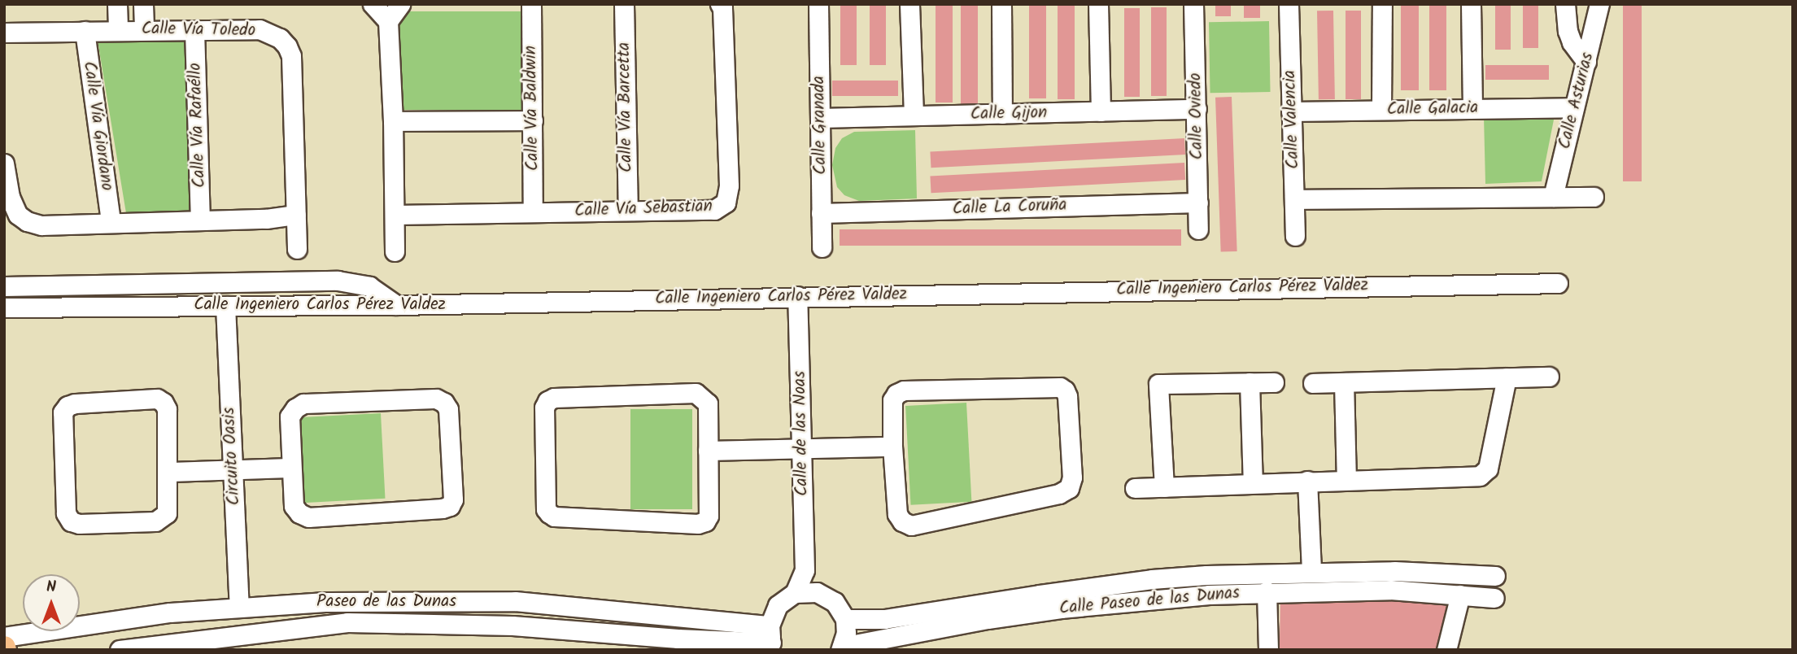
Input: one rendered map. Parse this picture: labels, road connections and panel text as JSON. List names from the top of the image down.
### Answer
{
  "streets": {
    "street": [
      "Calle Vía Toledo",
      "Calle Asturias",
      "Calle Vía Barcetta",
      "Calle Vía Baldwin",
      "Calle Galacia",
      "Calle Gijon",
      "Calle Oviedo",
      "Calle Valencia",
      "Calle Vía Rafaéllo",
      "Calle Granada",
      "Calle Vía Giordano",
      "Calle La Coruña",
      "Calle Vía Sebastian",
      "Calle Ingeniero Carlos Pérez Valdez",
      "Calle de las Noas",
      "Circuito Oasis",
      "Calle Paseo de las Dunas",
      "Paseo de las Dunas"
    ]
  },
  "crossings": [
    ["Calle Vía Toledo", "Calle Vía Rafaéllo"],
    ["Calle Vía Toledo", "Calle Vía Giordano"],
    ["Calle Asturias", "Calle Galacia"],
    ["Calle Vía Barcetta", "Calle Vía Sebastian"],
    ["Calle Vía Baldwin", "Calle Vía Sebastian"],
    ["Calle Galacia", "Calle Valencia"],
    ["Calle Gijon", "Calle Oviedo"],
    ["Calle Gijon", "Calle Granada"],
    ["Calle Oviedo", "Calle La Coruña"],
    ["Calle Granada", "Calle La Coruña"],
    ["Calle Ingeniero Carlos Pérez Valdez", "Calle de las Noas"],
    ["Calle Ingeniero Carlos Pérez Valdez", "Circuito Oasis"],
    ["Circuito Oasis", "Paseo de las Dunas"]
  ],
  "north": "top"
}
